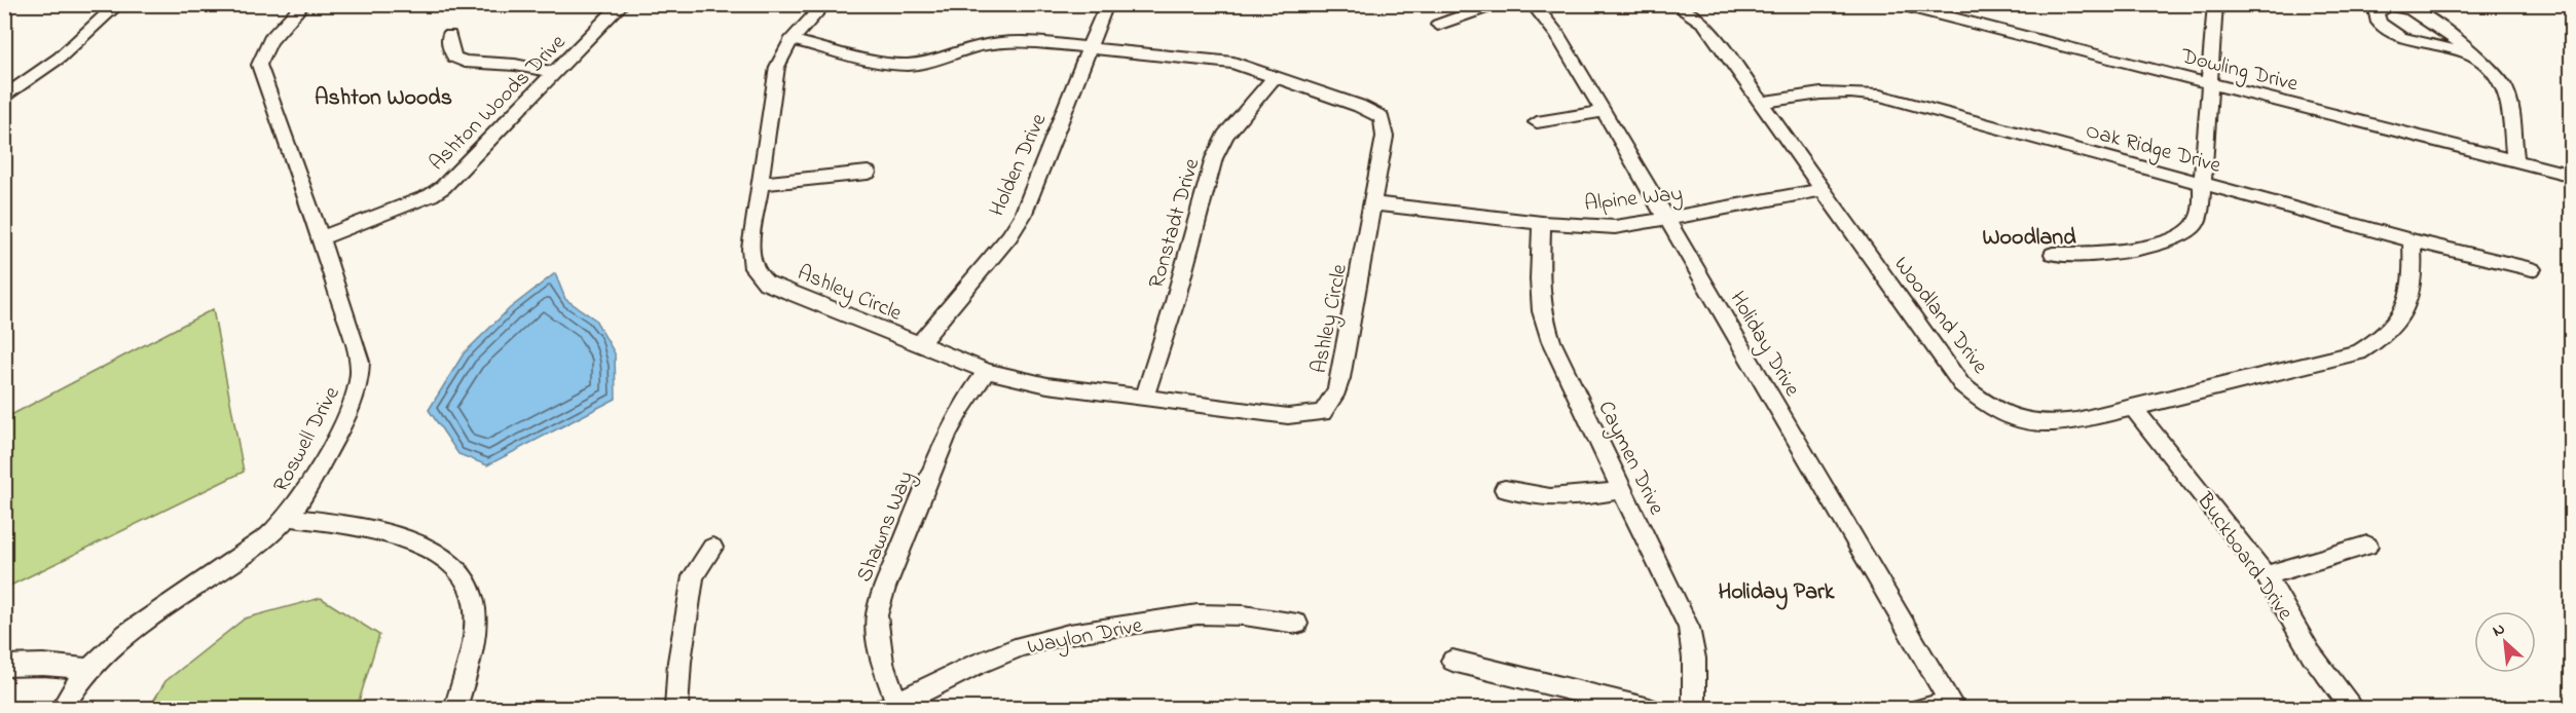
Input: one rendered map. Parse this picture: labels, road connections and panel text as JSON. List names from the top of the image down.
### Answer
{
  "streets": {
    "street": [
      "Dowling Drive",
      "Ashton Woods Drive",
      "Oak Ridge Drive",
      "Holden Drive",
      "Alpine Way",
      "Ronstadt Drive",
      "Ashley Circle",
      "Woodland Drive",
      "Holiday Drive",
      "Roswell Drive",
      "Caymen Drive",
      "Shawns Way",
      "Buckboard Drive",
      "Waylon Drive"
    ]
  },
  "crossings": [
    ["Ashton Woods Drive", "Roswell Drive"],
    ["Oak Ridge Drive", "Woodland Drive"],
    ["Holden Drive", "Ashley Circle"],
    ["Alpine Way", "Ashley Circle"],
    ["Alpine Way", "Woodland Drive"],
    ["Alpine Way", "Holiday Drive"],
    ["Alpine Way", "Caymen Drive"],
    ["Ronstadt Drive", "Ashley Circle"],
    ["Ashley Circle", "Shawns Way"],
    ["Woodland Drive", "Buckboard Drive"],
    ["Shawns Way", "Waylon Drive"]
  ],
  "districts": ["Ashton Woods", "Woodland", "Holiday Park"],
  "north": "top left"
}
